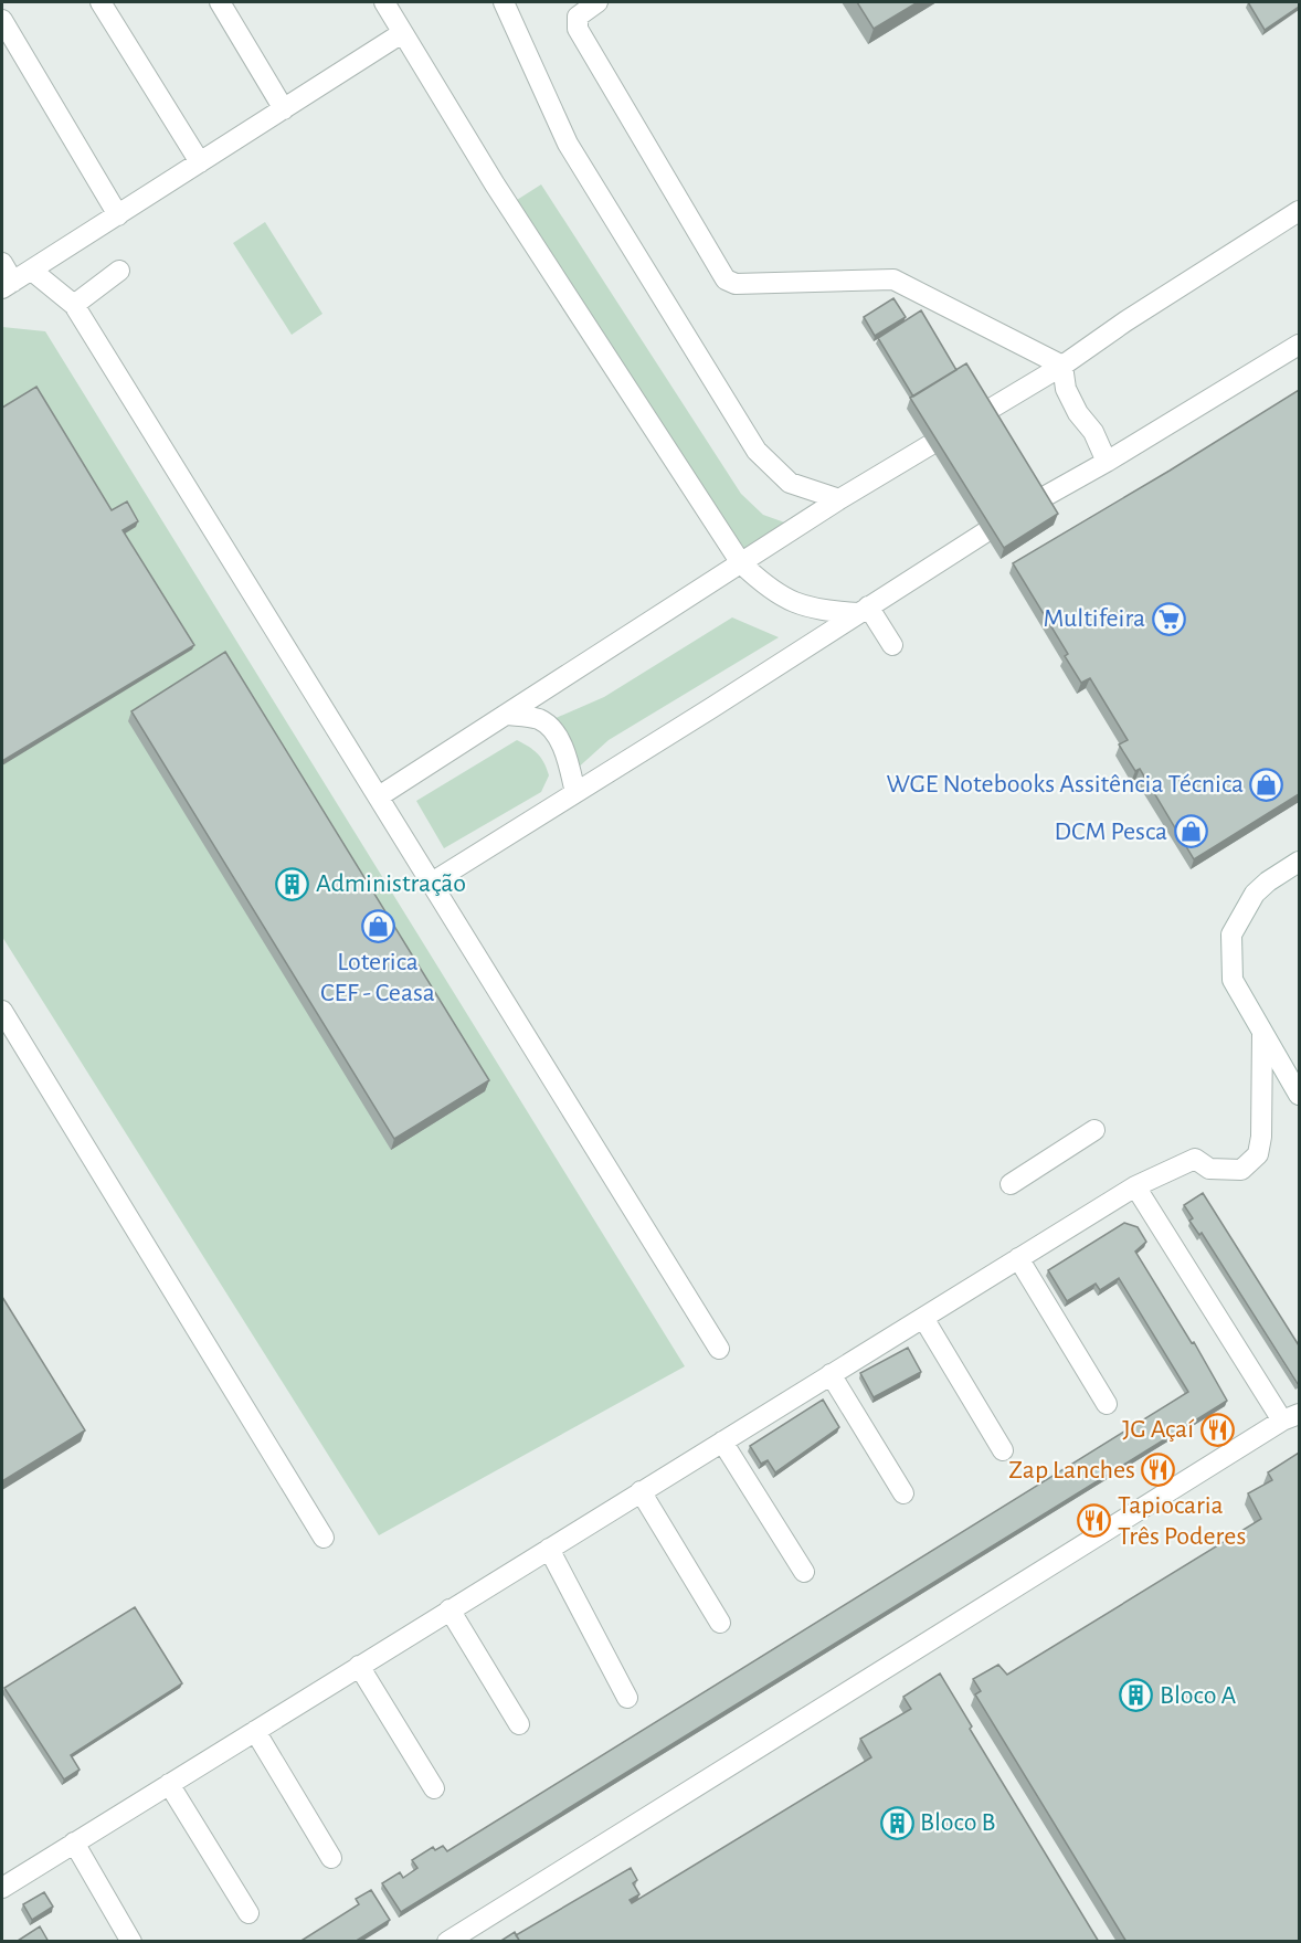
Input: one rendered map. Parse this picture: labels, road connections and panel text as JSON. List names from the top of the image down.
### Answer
{
  "places": {
    "supermarket": ["Multifeira"],
    "shop": ["WGE Notebooks Assitência Técnica", "DCM Pesca", "Loterica CEF - Ceasa"],
    "building": ["Administração", "Bloco A", "Bloco B"],
    "restaurant": ["JG Açaí", "Zap Lanches", "Tapiocaria Três Poderes"]
  }
}
